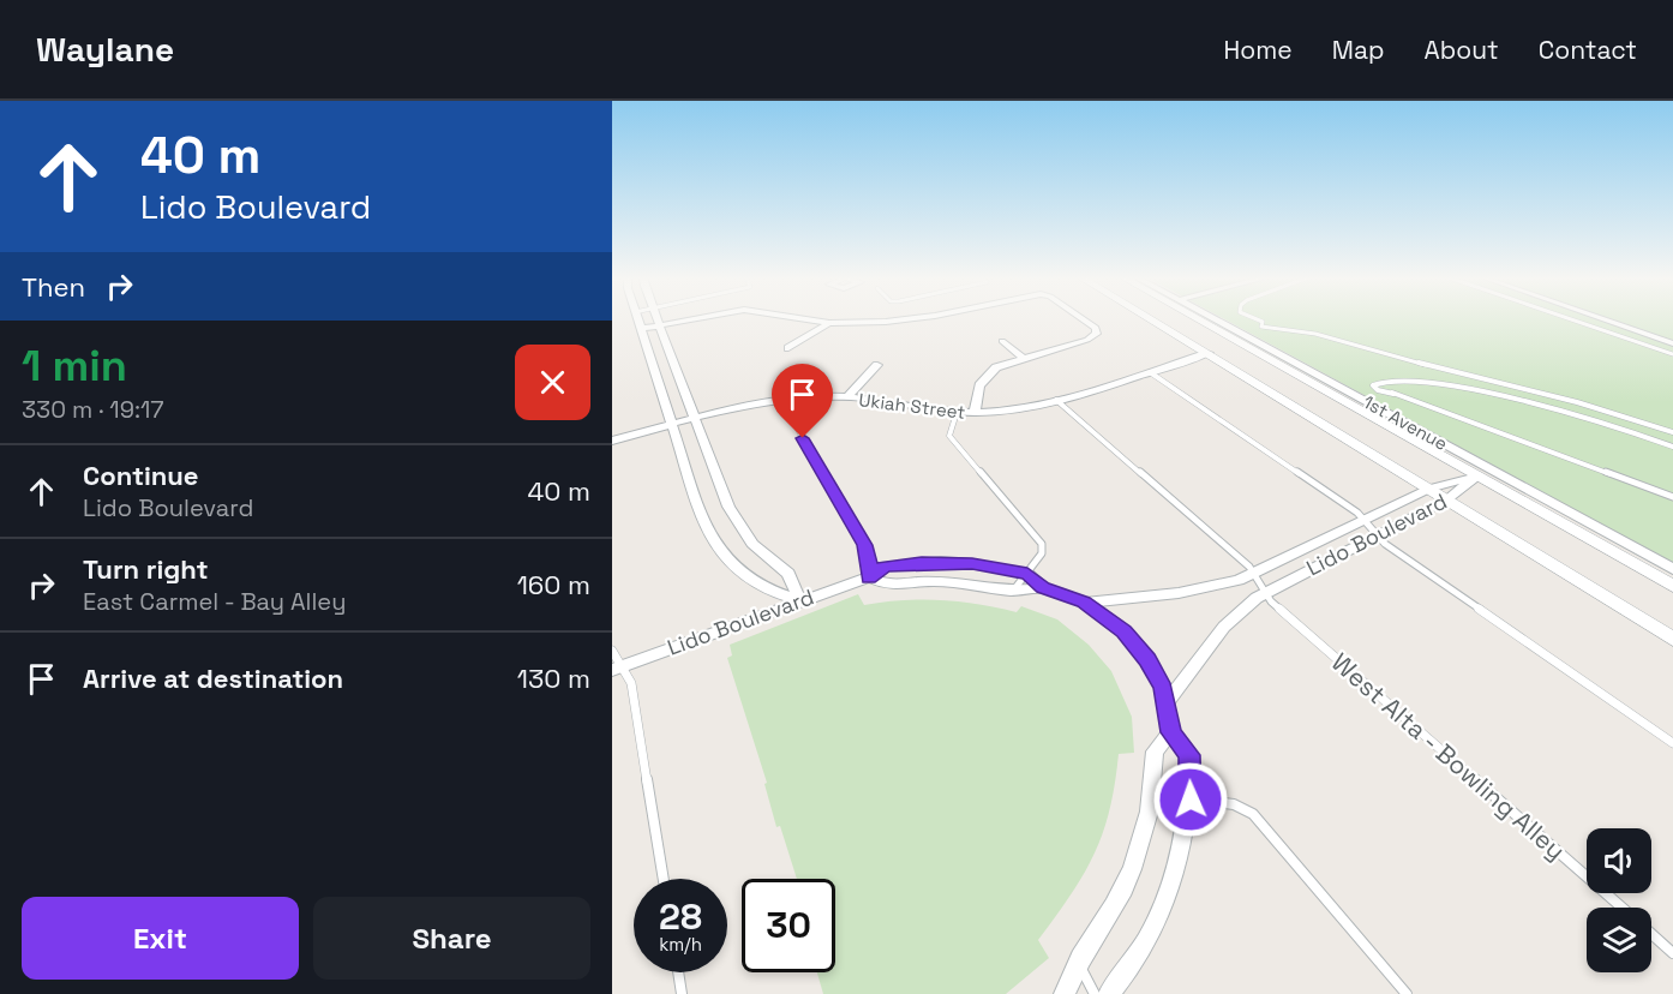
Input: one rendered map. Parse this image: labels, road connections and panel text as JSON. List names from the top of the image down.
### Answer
{
  "streets": {
    "street": ["Ukiah Street", "1st Avenue", "Lido Boulevard"],
    "lane": ["West Alta - Bowling Alley"]
  },
  "crossings": [
    ["Ukiah Street", "West Alta - Bowling Alley"],
    ["Lido Boulevard", "West Alta - Bowling Alley"]
  ],
  "page": {
    "header": "Waylane",
    "nav": [
      "Home",
      "Map",
      "About",
      "Contact"
    ],
    "turn": ["40 m", "Lido Boulevard"],
    "then": "Then",
    "heading": ["1 min", "330 m · 19:17"],
    "list": [
      {
        "name": "Continue",
        "note": "Lido Boulevard",
        "value": "40 m"
      },
      {
        "name": "Turn right",
        "note": "East Carmel - Bay Alley",
        "value": "160 m"
      },
      {
        "name": "Arrive at destination",
        "value": "130 m"
      }
    ],
    "speed": "28 km/h",
    "limit": "30",
    "buttons": ["Exit", "Share"]
  }
}
